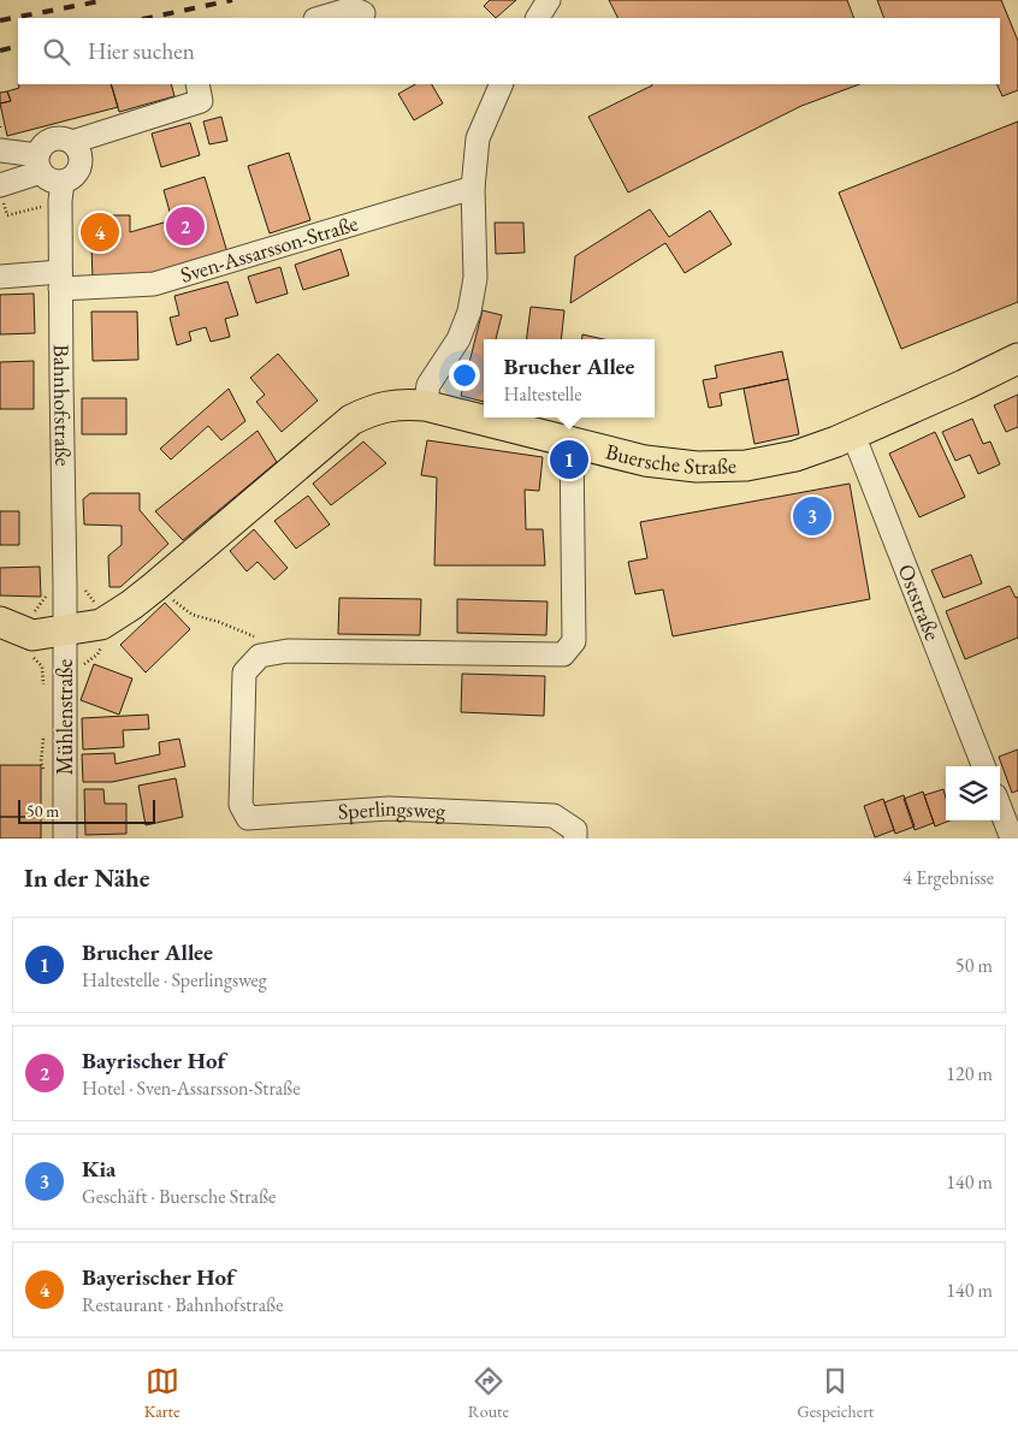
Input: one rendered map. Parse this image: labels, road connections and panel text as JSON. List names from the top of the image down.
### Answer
{
  "streets": {
    "main road": ["Buersche Straße"],
    "street": [
      "Sven-Assarsson-Straße",
      "Bahnhofstraße",
      "Oststraße",
      "Mühlenstraße",
      "Sperlingsweg"
    ]
  },
  "crossings": [
    ["Sven-Assarsson-Straße", "Bahnhofstraße"],
    ["Bahnhofstraße", "Buersche Straße"],
    ["Bahnhofstraße", "Mühlenstraße"],
    ["Buersche Straße", "Oststraße"],
    ["Buersche Straße", "Mühlenstraße"],
    ["Buersche Straße", "Sperlingsweg"]
  ],
  "scale_bar": "50 m",
  "page": {
    "search": "Hier suchen",
    "pins": [
      "2",
      "4",
      "1",
      "3"
    ],
    "popup": ["Brucher Allee", "Haltestelle"],
    "scale": "50 m",
    "heading": ["In der Nähe", "4 Ergebnisse"],
    "list": [
      {
        "mark": "1",
        "name": "Brucher Allee",
        "note": "Haltestelle · Sperlingsweg",
        "value": "50 m"
      },
      {
        "mark": "2",
        "name": "Bayrischer Hof",
        "note": "Hotel · Sven-Assarsson-Straße",
        "value": "120 m"
      },
      {
        "mark": "3",
        "name": "Kia",
        "note": "Geschäft · Buersche Straße",
        "value": "140 m"
      },
      {
        "mark": "4",
        "name": "Bayerischer Hof",
        "note": "Restaurant · Bahnhofstraße",
        "value": "140 m"
      }
    ],
    "nav": ["Karte", "Route", "Gespeichert"]
  }
}
